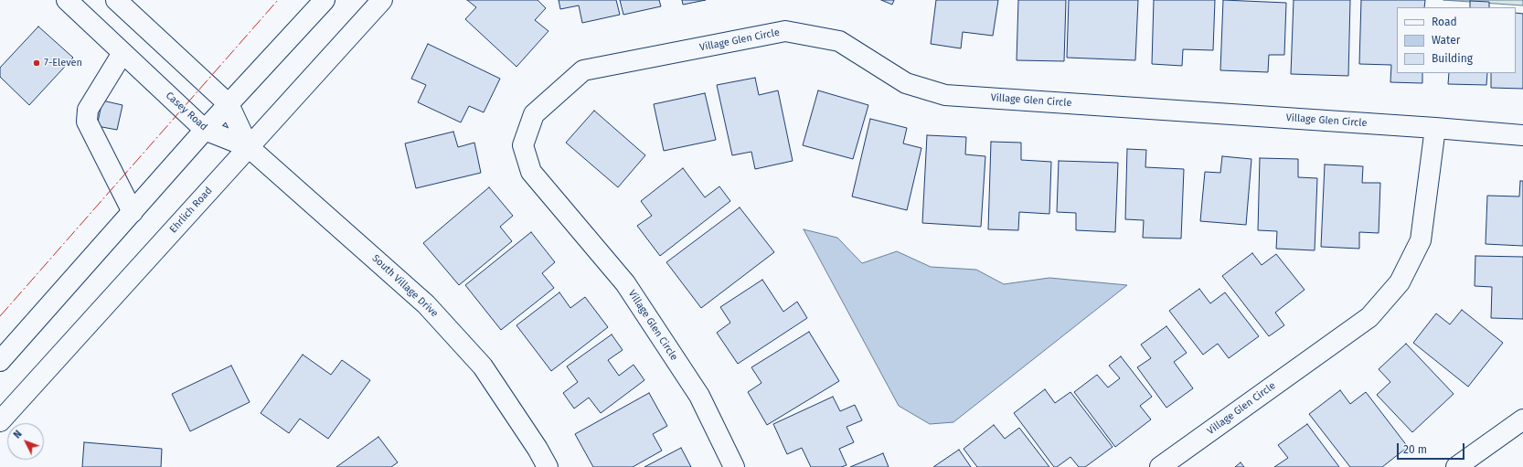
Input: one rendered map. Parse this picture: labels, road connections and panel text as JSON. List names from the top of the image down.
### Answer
{
  "streets": {
    "street": [
      "Village Glen Circle",
      "Casey Road",
      "Ehrlich Road",
      "South Village Drive"
    ]
  },
  "crossings": [
    ["Casey Road", "Ehrlich Road"],
    ["Casey Road", "South Village Drive"],
    ["Ehrlich Road", "South Village Drive"]
  ],
  "places": ["7-Eleven"],
  "legend": ["Road", "Water", "Building"],
  "scale_bar": "20 m",
  "north": "top left"
}
